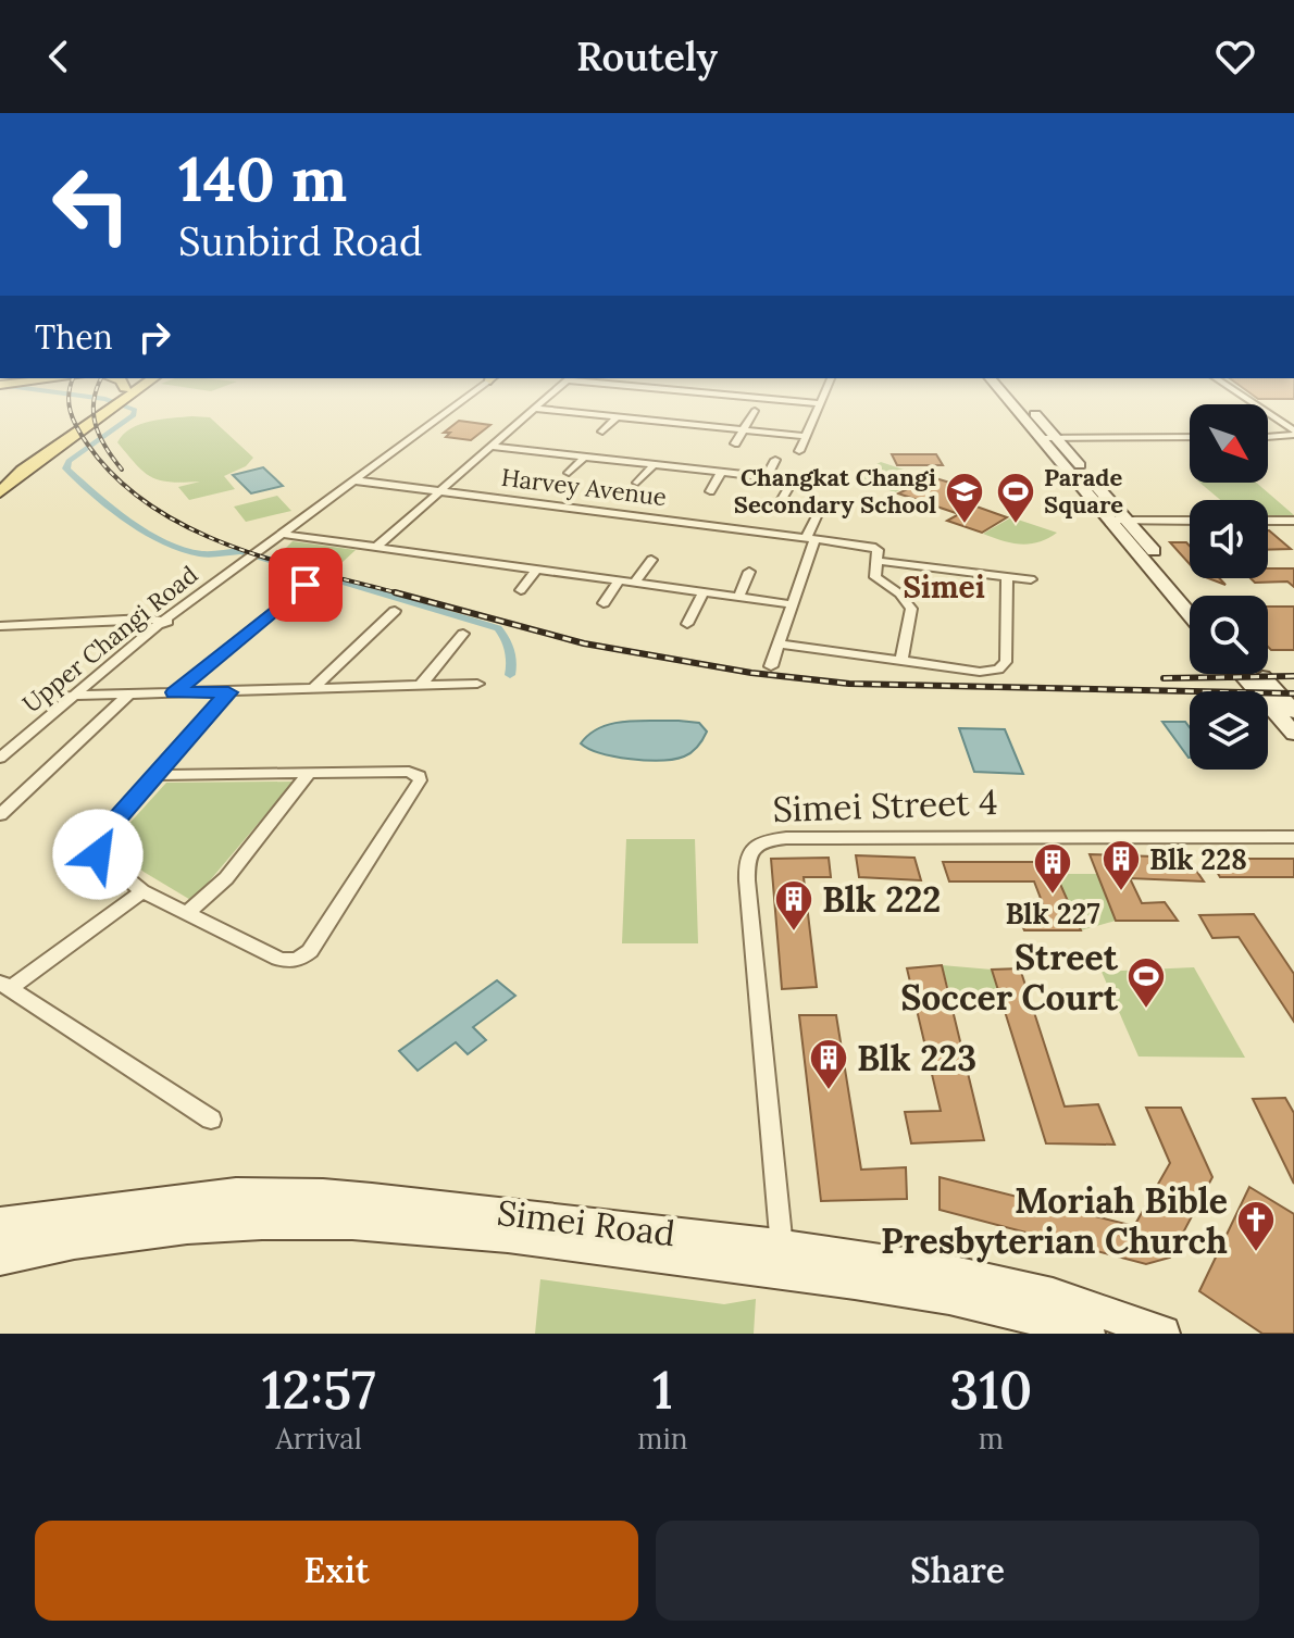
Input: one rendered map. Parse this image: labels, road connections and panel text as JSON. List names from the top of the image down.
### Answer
{
  "streets": {
    "main road": ["Simei Road"],
    "street": ["Harvey Avenue", "Upper Changi Road", "Simei Street 4"]
  },
  "crossings": [
    ["Harvey Avenue", "Upper Changi Road"],
    ["Simei Street 4", "Simei Road"]
  ],
  "districts": ["Simei"],
  "places": {
    "school or university": ["Changkat Changi Secondary School"],
    "sports": ["Parade Square", "Street Soccer Court"],
    "building": [
      "Blk 228",
      "Blk 227",
      "Blk 222",
      "Blk 223"
    ],
    "church": ["Moriah Bible Presbyterian Church"]
  },
  "north": "bottom right",
  "page": {
    "header": "Routely",
    "turn": ["140 m", "Sunbird Road"],
    "then": "Then",
    "eta": [
      "12:57",
      "Arrival",
      "1",
      "min",
      "310",
      "m"
    ],
    "buttons": ["Exit", "Share"]
  }
}
